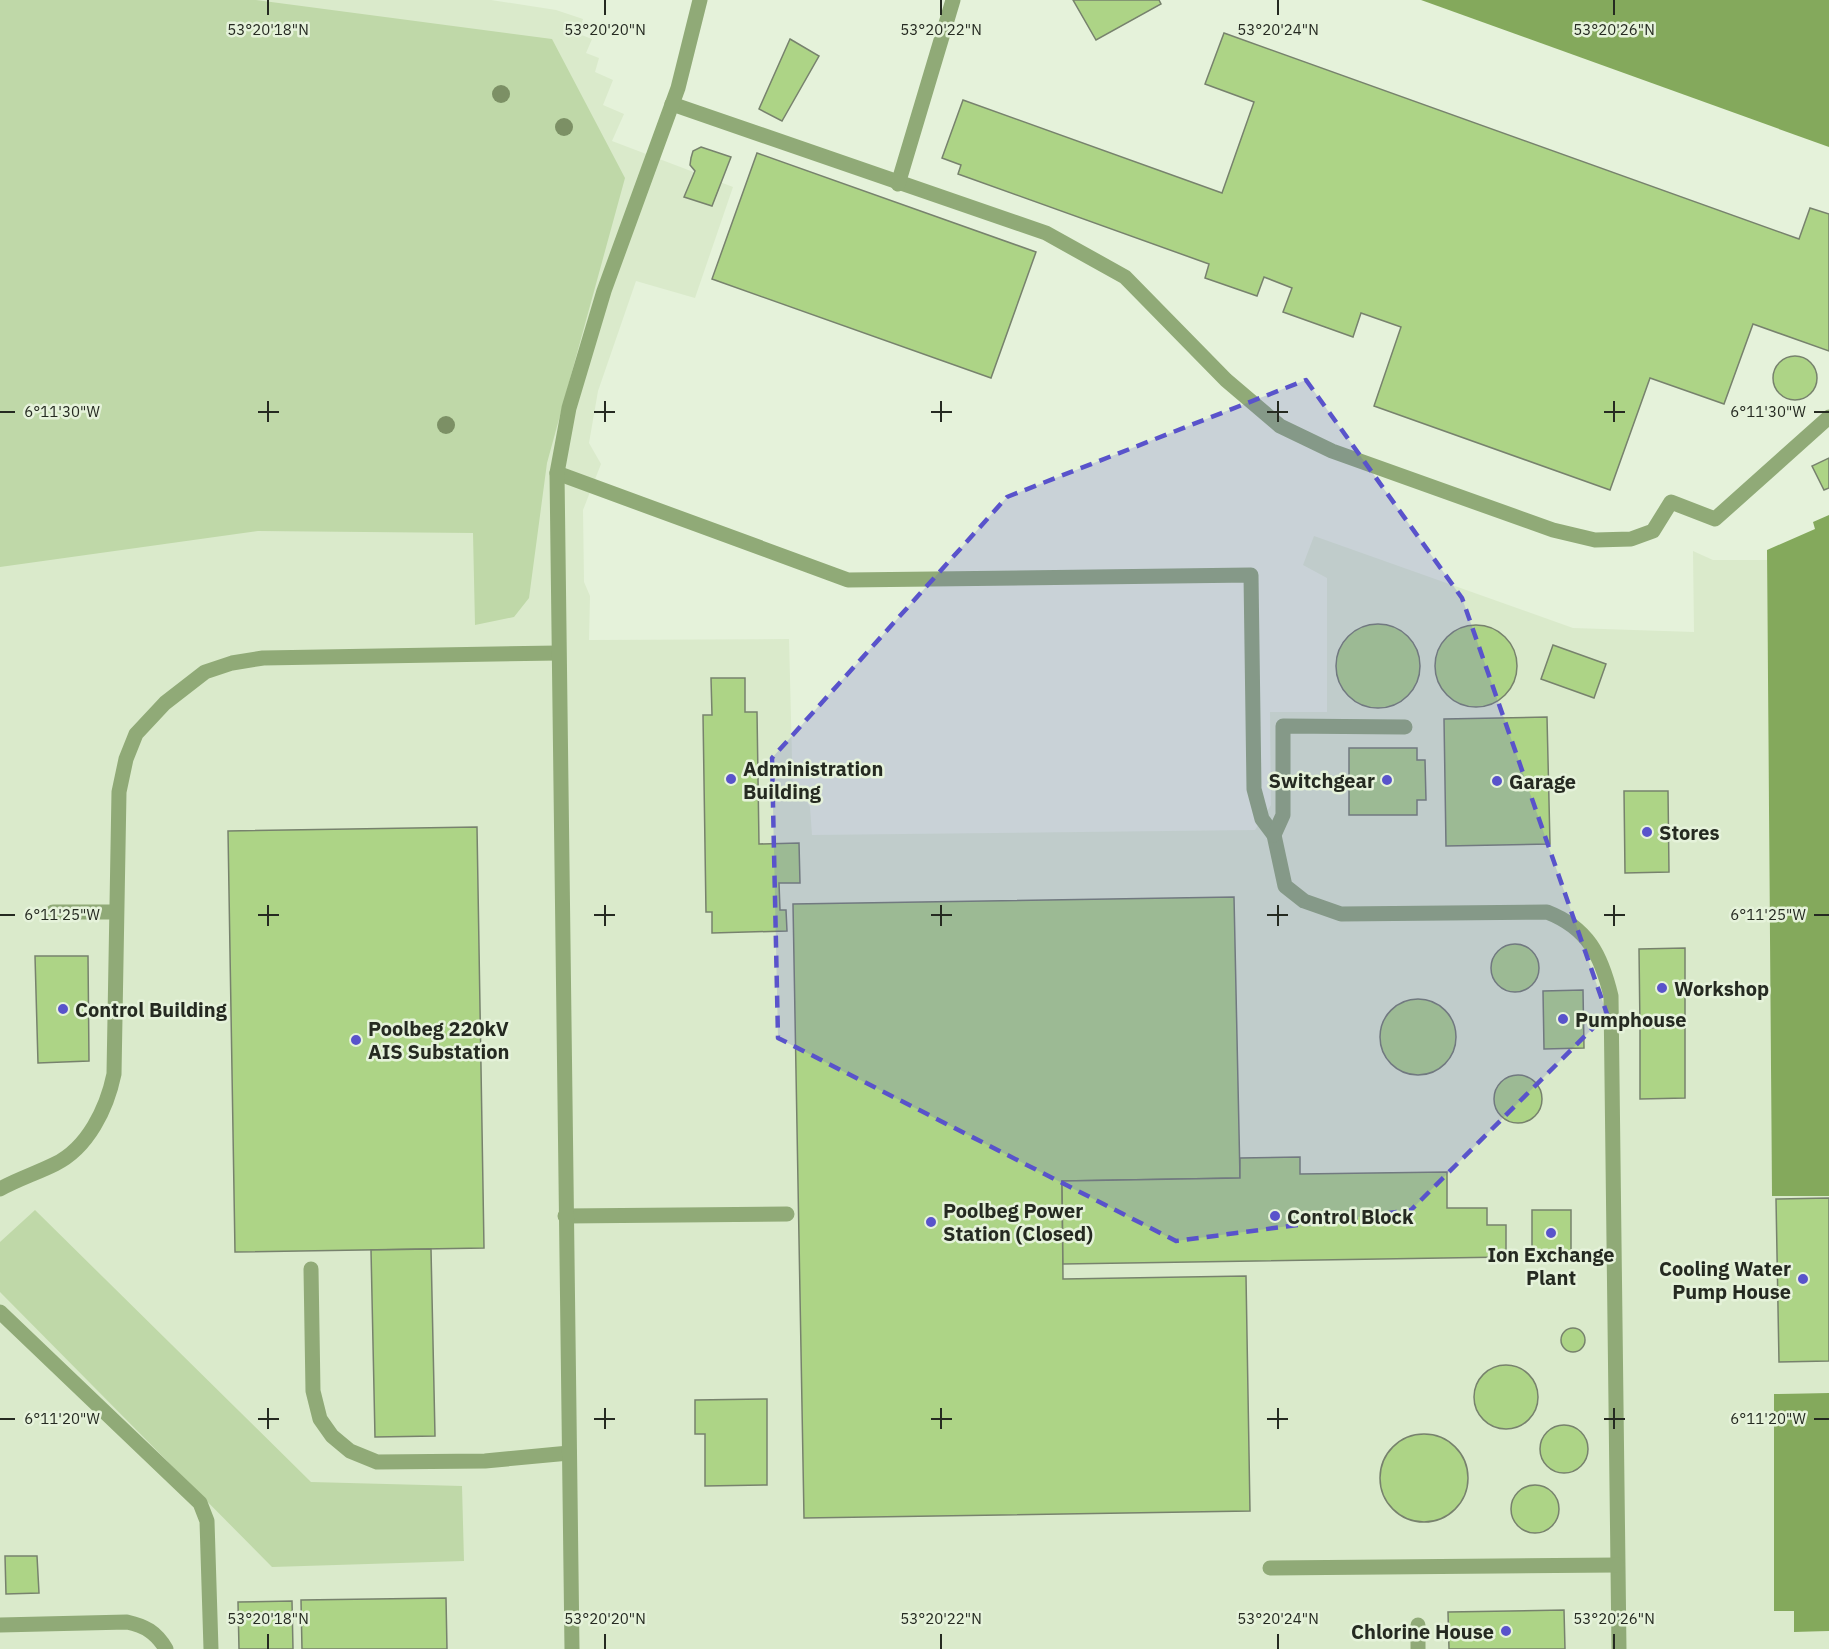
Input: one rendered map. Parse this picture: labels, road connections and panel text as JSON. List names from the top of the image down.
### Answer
{
  "places": [
    "Administration Building",
    "Switchgear",
    "Garage",
    "Stores",
    "Workshop",
    "Control Building",
    "Pumphouse",
    "Poolbeg 220kV AIS Substation",
    "Control Block",
    "Poolbeg Power Station (Closed)",
    "Ion Exchange Plant",
    "Cooling Water Pump House",
    "Chlorine House"
  ],
  "coordinates": [
    "53°20'18\"N",
    "53°20'20\"N",
    "53°20'22\"N",
    "53°20'24\"N",
    "53°20'26\"N",
    "6°11'30\"W",
    "6°11'25\"W",
    "6°11'20\"W"
  ]
}
